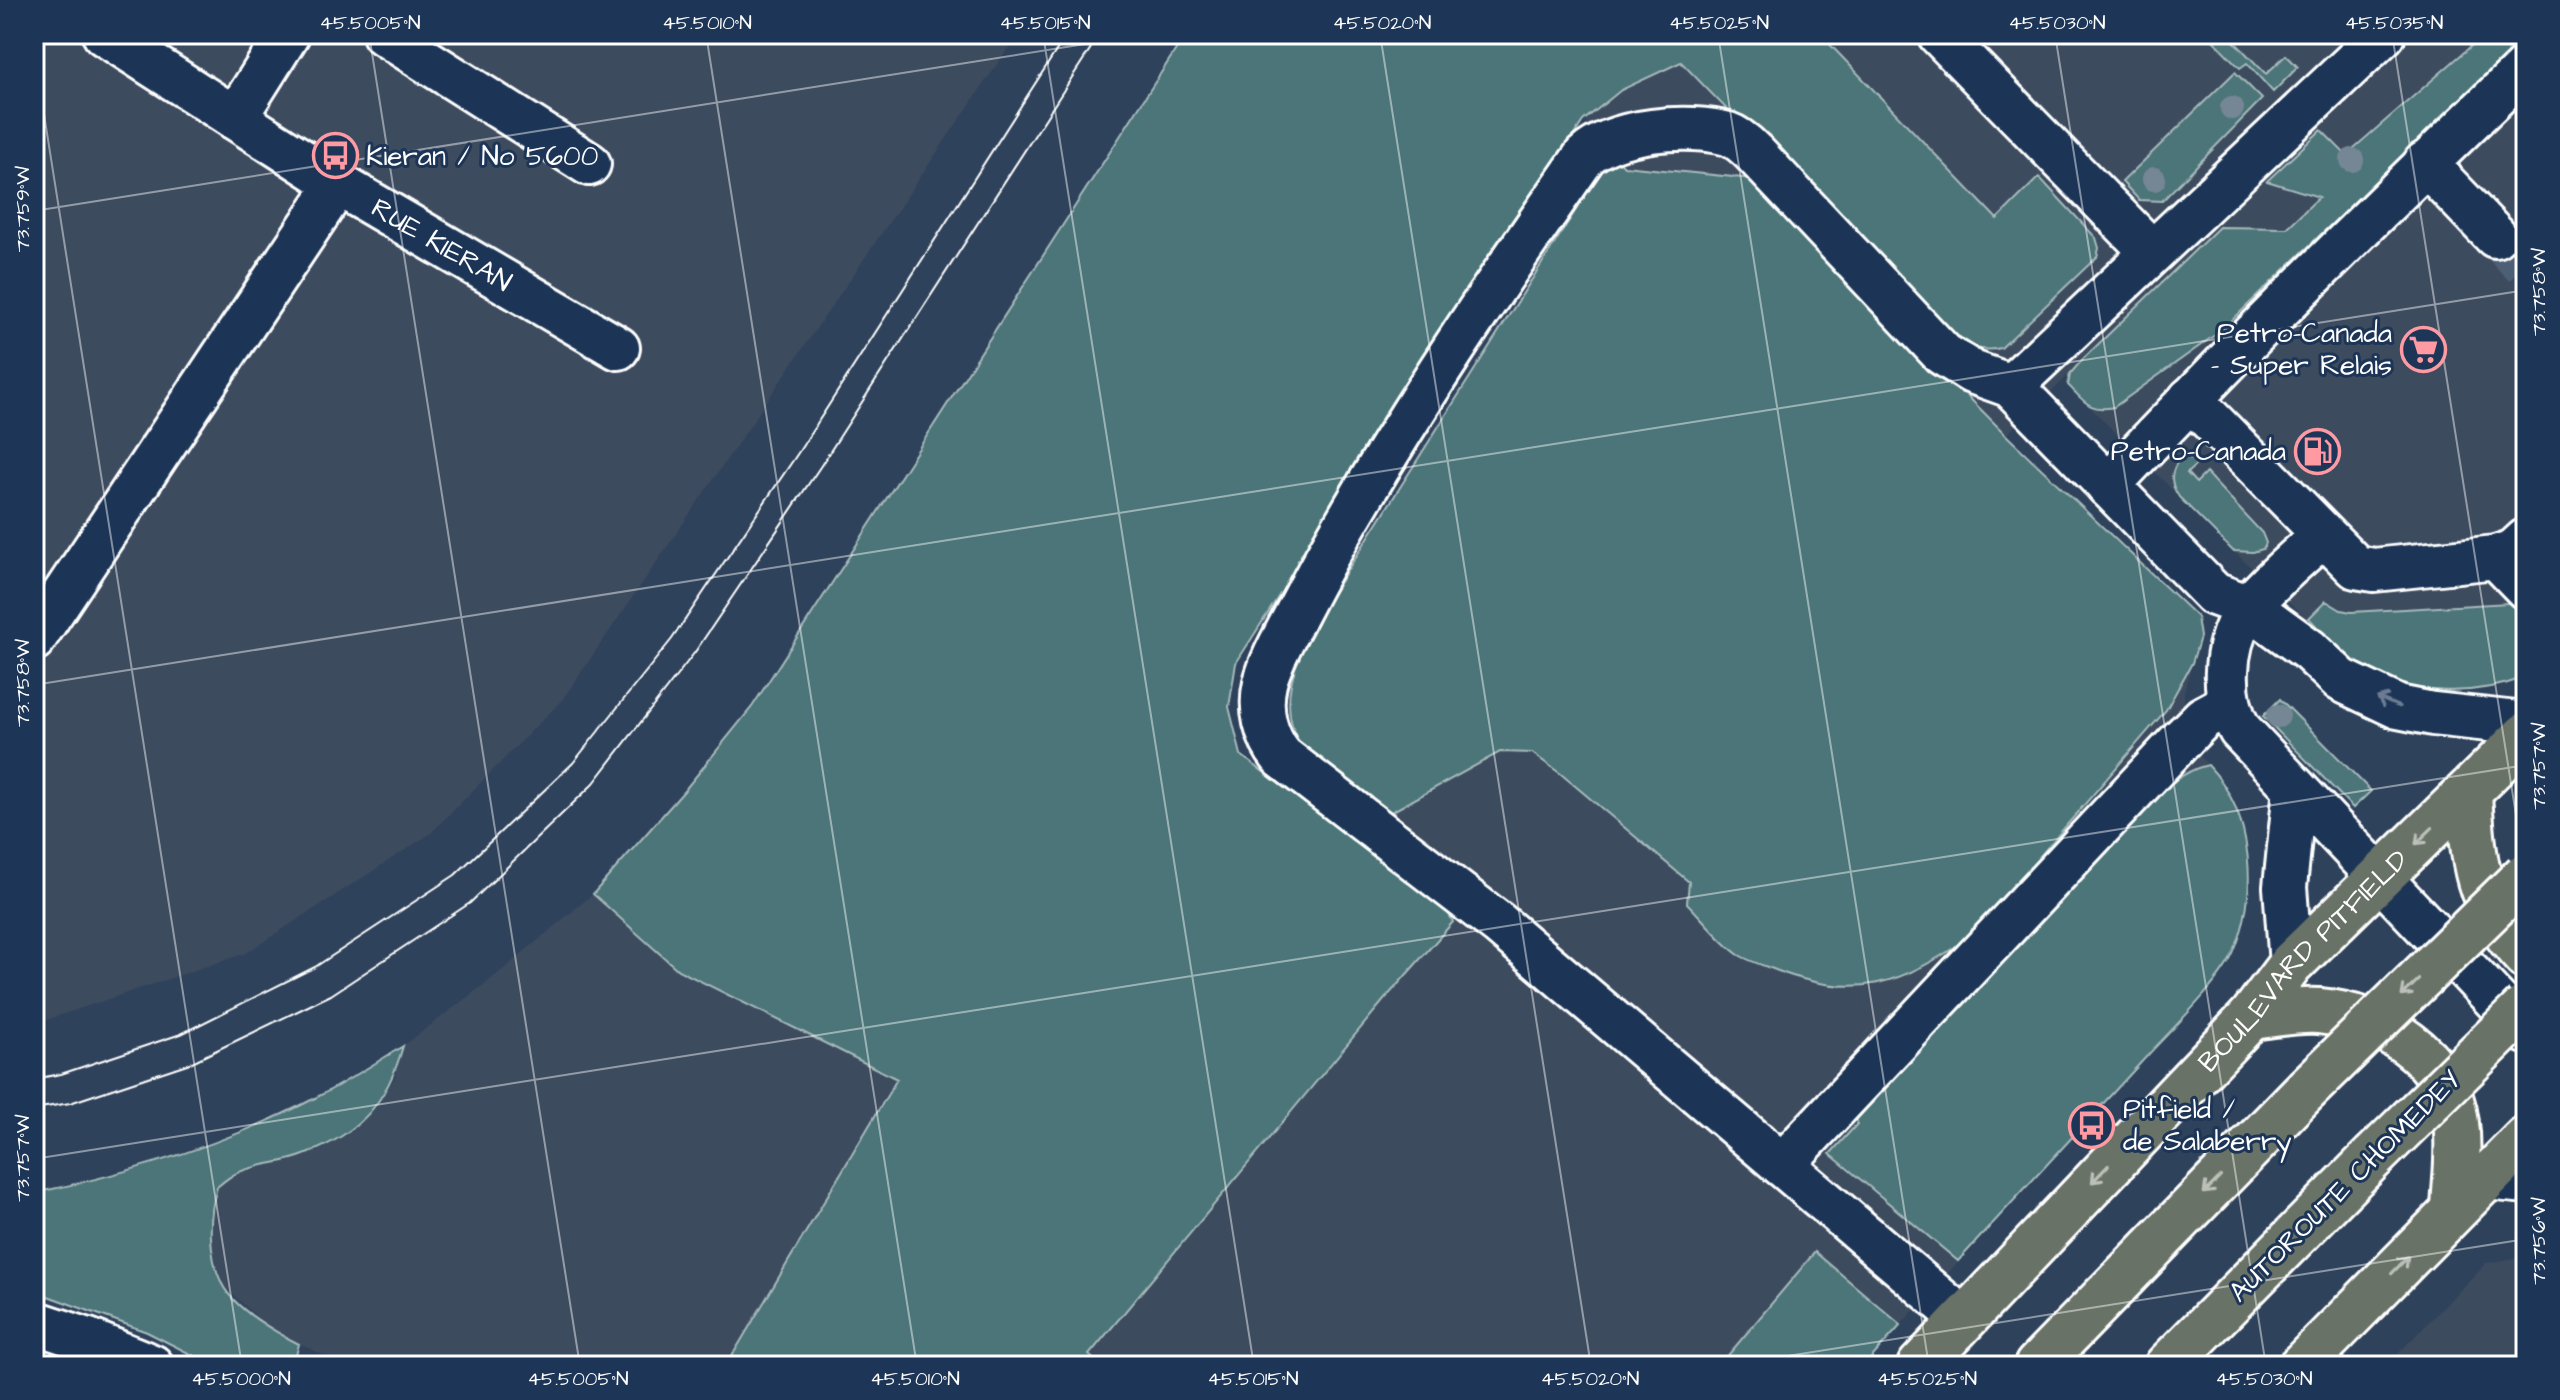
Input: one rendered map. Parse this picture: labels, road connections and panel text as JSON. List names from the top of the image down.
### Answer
{
  "streets": {
    "main road": ["BOULEVARD PITFIELD", "AUTOROUTE CHOMEDEY"],
    "street": ["RUE KIERAN"]
  },
  "places": {
    "bus stop": ["Kieran / No 5600", "Pitfield / de Salaberry"],
    "supermarket": ["Petro-Canada - Super Relais"],
    "fuel station": ["Petro-Canada"]
  },
  "coordinates": [
    "45.5005°N",
    "45.5010°N",
    "45.5015°N",
    "45.5020°N",
    "45.5025°N",
    "45.5030°N",
    "45.5035°N",
    "73.759°W",
    "73.758°W",
    "73.757°W",
    "73.756°W",
    "45.5000°N"
  ]
}
